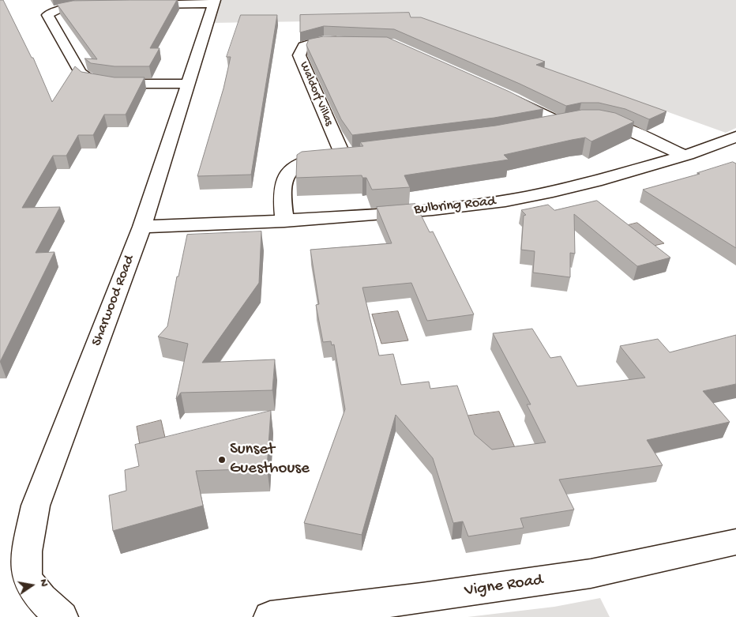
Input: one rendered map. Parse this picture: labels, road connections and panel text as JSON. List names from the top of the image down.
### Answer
{
  "streets": {
    "street": [
      "Waldorf Villas",
      "Bulbring Road",
      "Sharwood Road",
      "Vigne Road"
    ]
  },
  "crossings": [
    ["Waldorf Villas", "Bulbring Road"],
    ["Bulbring Road", "Sharwood Road"]
  ],
  "places": ["Sunset Guesthouse"],
  "north": "right"
}
